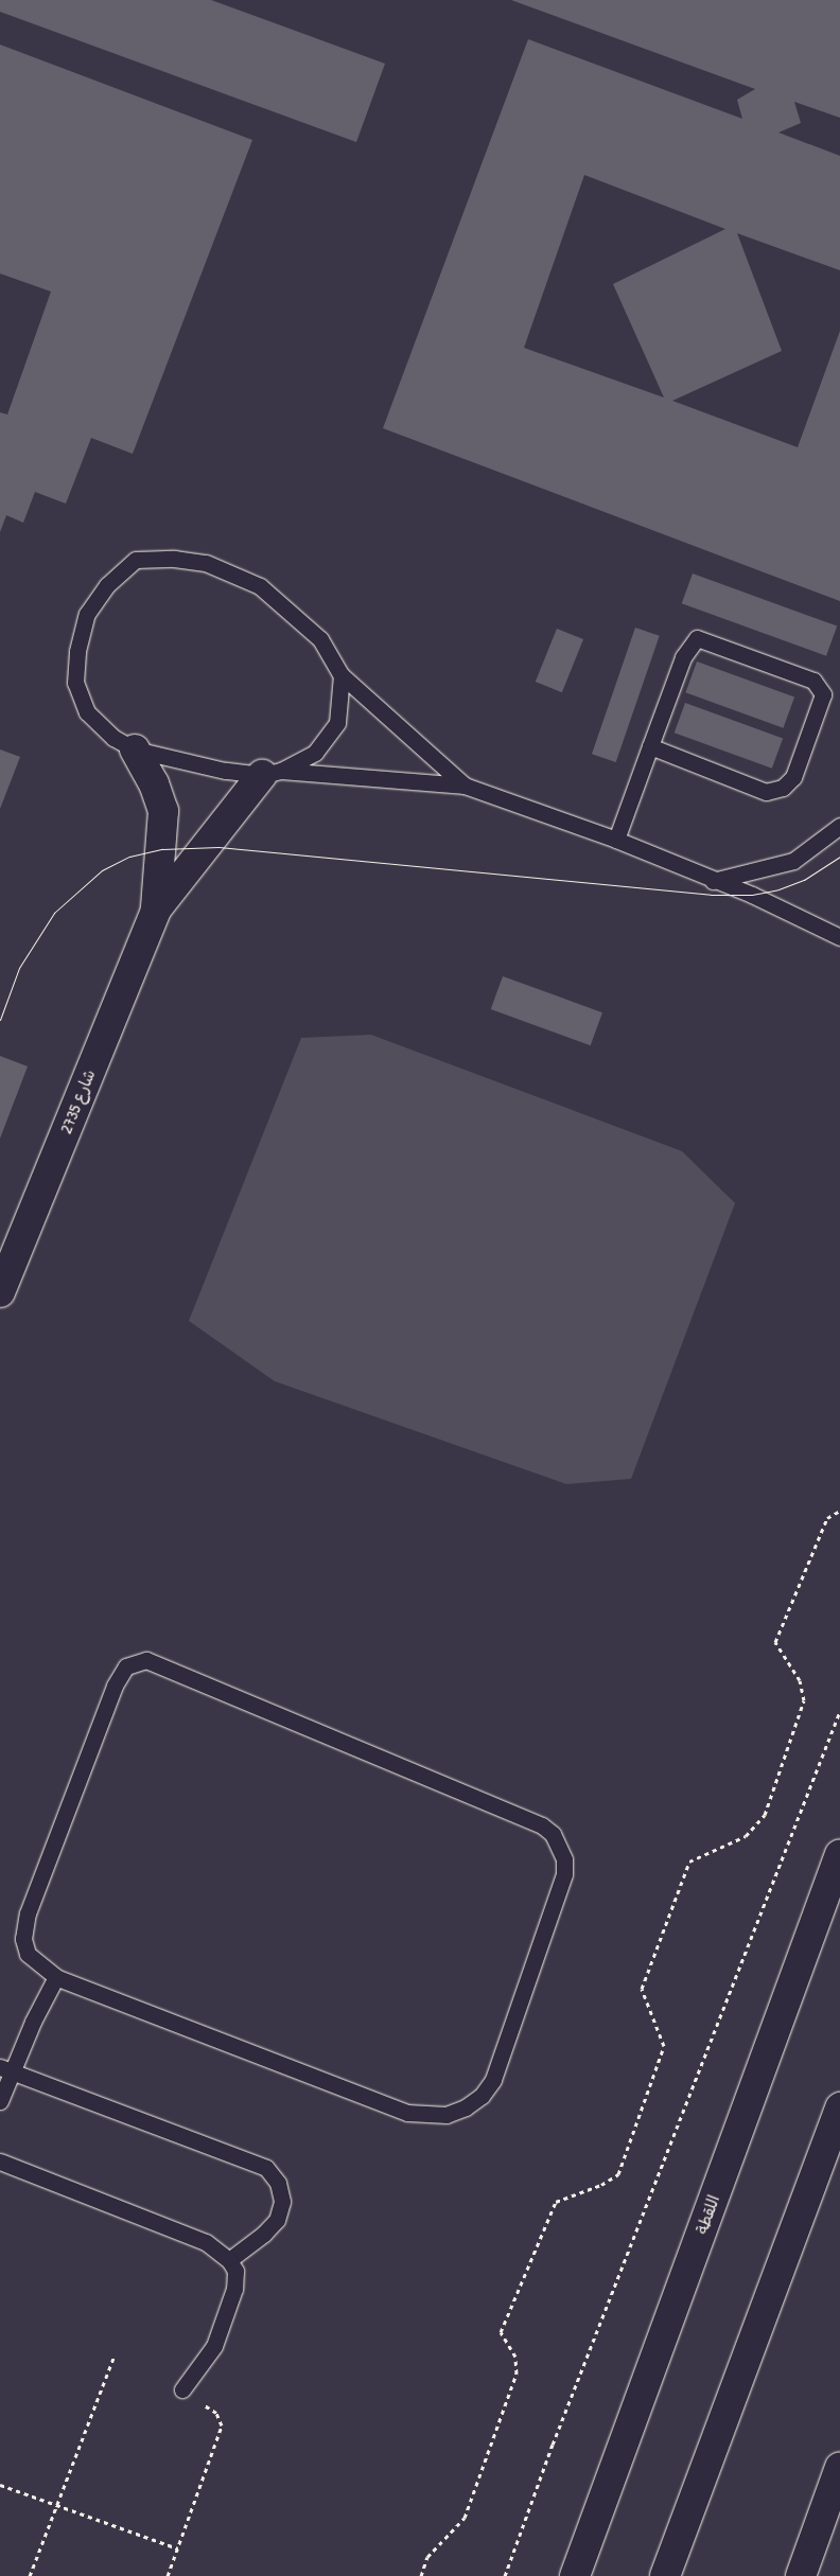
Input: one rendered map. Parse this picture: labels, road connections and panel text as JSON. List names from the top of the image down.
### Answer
{
  "streets": {
    "street": ["شارع 2735", "اللقطة"]
  }
}
